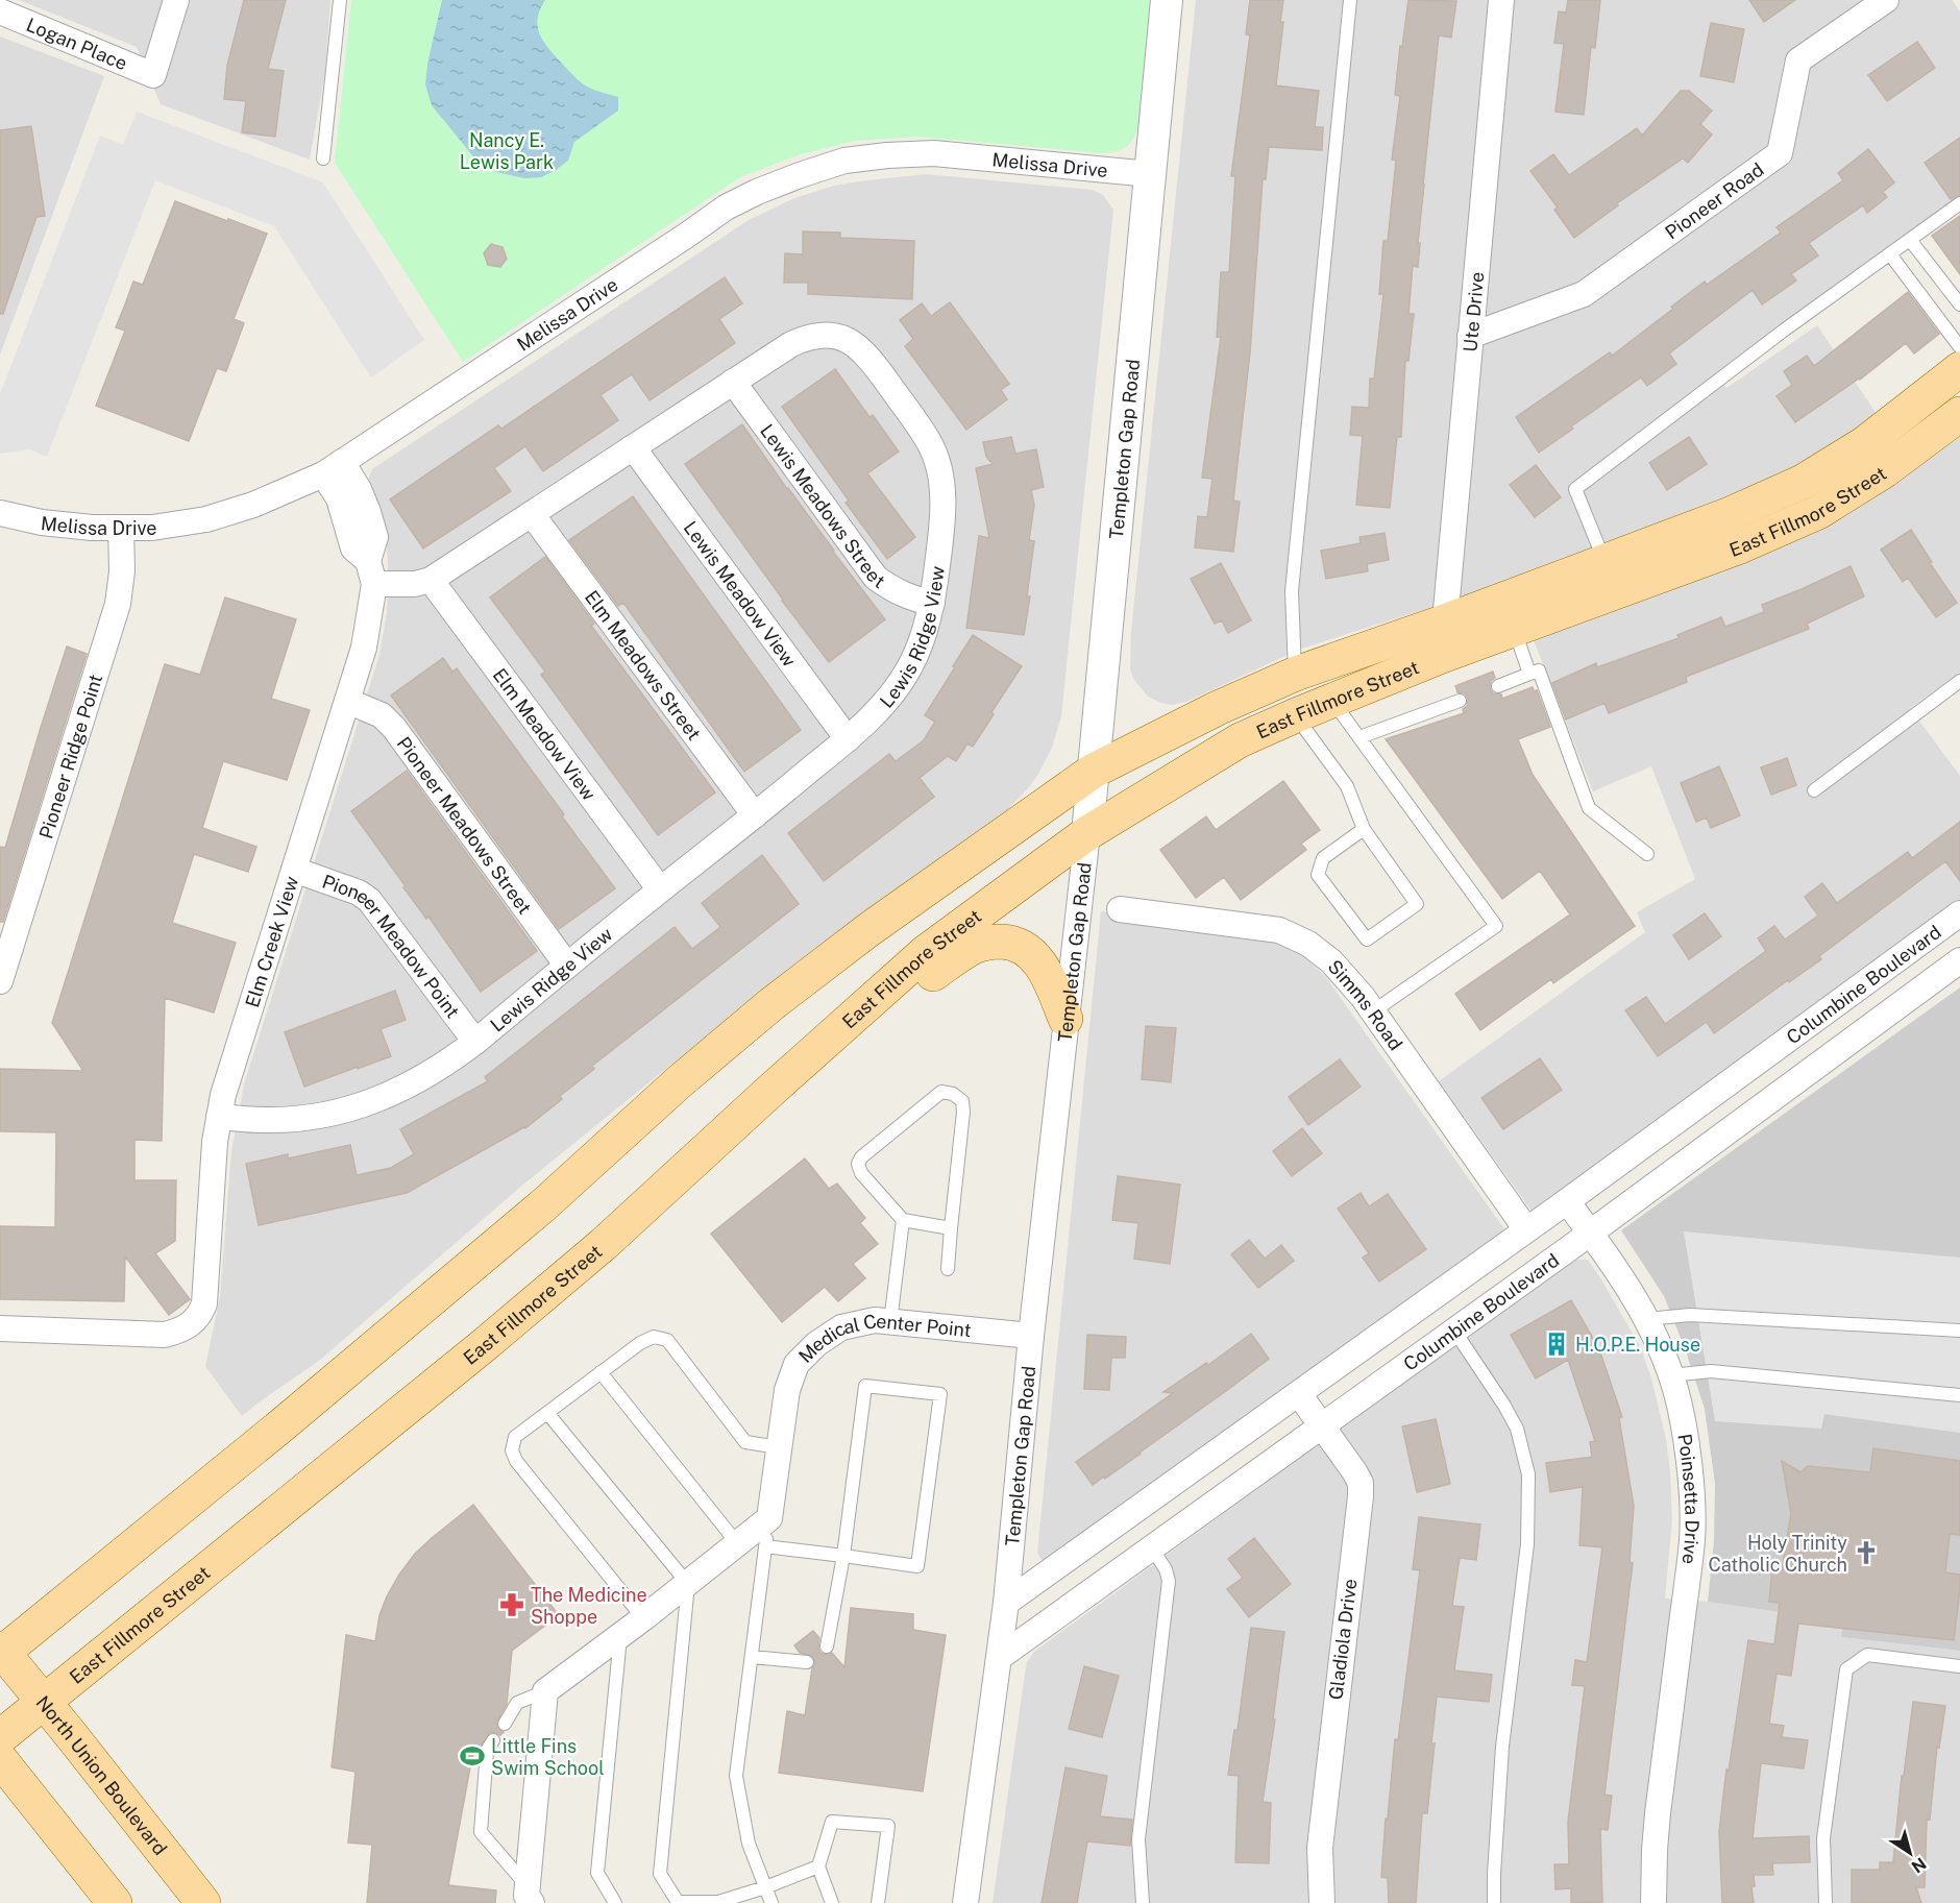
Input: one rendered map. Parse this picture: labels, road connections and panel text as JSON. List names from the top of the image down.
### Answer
{
  "streets": {
    "main road": ["East Fillmore Street", "North Union Boulevard"],
    "street": [
      "Logan Place",
      "Melissa Drive",
      "Pioneer Road",
      "Ute Drive",
      "Templeton Gap Road",
      "Lewis Meadows Street",
      "Lewis Meadow View",
      "Lewis Ridge View",
      "Elm Meadows Street",
      "Elm Meadow View",
      "Pioneer Ridge Point",
      "Pioneer Meadows Street",
      "Elm Creek View",
      "Pioneer Meadow Point",
      "Columbine Boulevard",
      "Simms Road",
      "Medical Center Point",
      "Poinsetta Drive",
      "Gladiola Drive"
    ]
  },
  "crossings": [
    ["Melissa Drive", "Templeton Gap Road"],
    ["Melissa Drive", "Pioneer Ridge Point"],
    ["Melissa Drive", "Elm Creek View"],
    ["Pioneer Road", "Ute Drive"],
    ["Ute Drive", "East Fillmore Street"],
    ["Templeton Gap Road", "East Fillmore Street"],
    ["Templeton Gap Road", "Columbine Boulevard"],
    ["Templeton Gap Road", "Medical Center Point"],
    ["Lewis Meadows Street", "Lewis Ridge View"],
    ["East Fillmore Street", "North Union Boulevard"],
    ["Lewis Meadow View", "Lewis Ridge View"],
    ["Lewis Ridge View", "Elm Meadows Street"],
    ["Lewis Ridge View", "Elm Meadow View"],
    ["Lewis Ridge View", "Pioneer Meadows Street"],
    ["Lewis Ridge View", "Elm Creek View"],
    ["Lewis Ridge View", "Pioneer Meadow Point"],
    ["Pioneer Meadows Street", "Elm Creek View"],
    ["Elm Creek View", "Pioneer Meadow Point"],
    ["Columbine Boulevard", "Simms Road"],
    ["Columbine Boulevard", "Poinsetta Drive"],
    ["Columbine Boulevard", "Gladiola Drive"]
  ],
  "parks": ["Nancy E. Lewis Park"],
  "places": {
    "building": ["H.O.P.E. House"],
    "church": ["Holy Trinity Catholic Church"],
    "pharmacy": ["The Medicine Shoppe"],
    "sports": ["Little Fins Swim School"]
  },
  "north": "bottom right"
}
